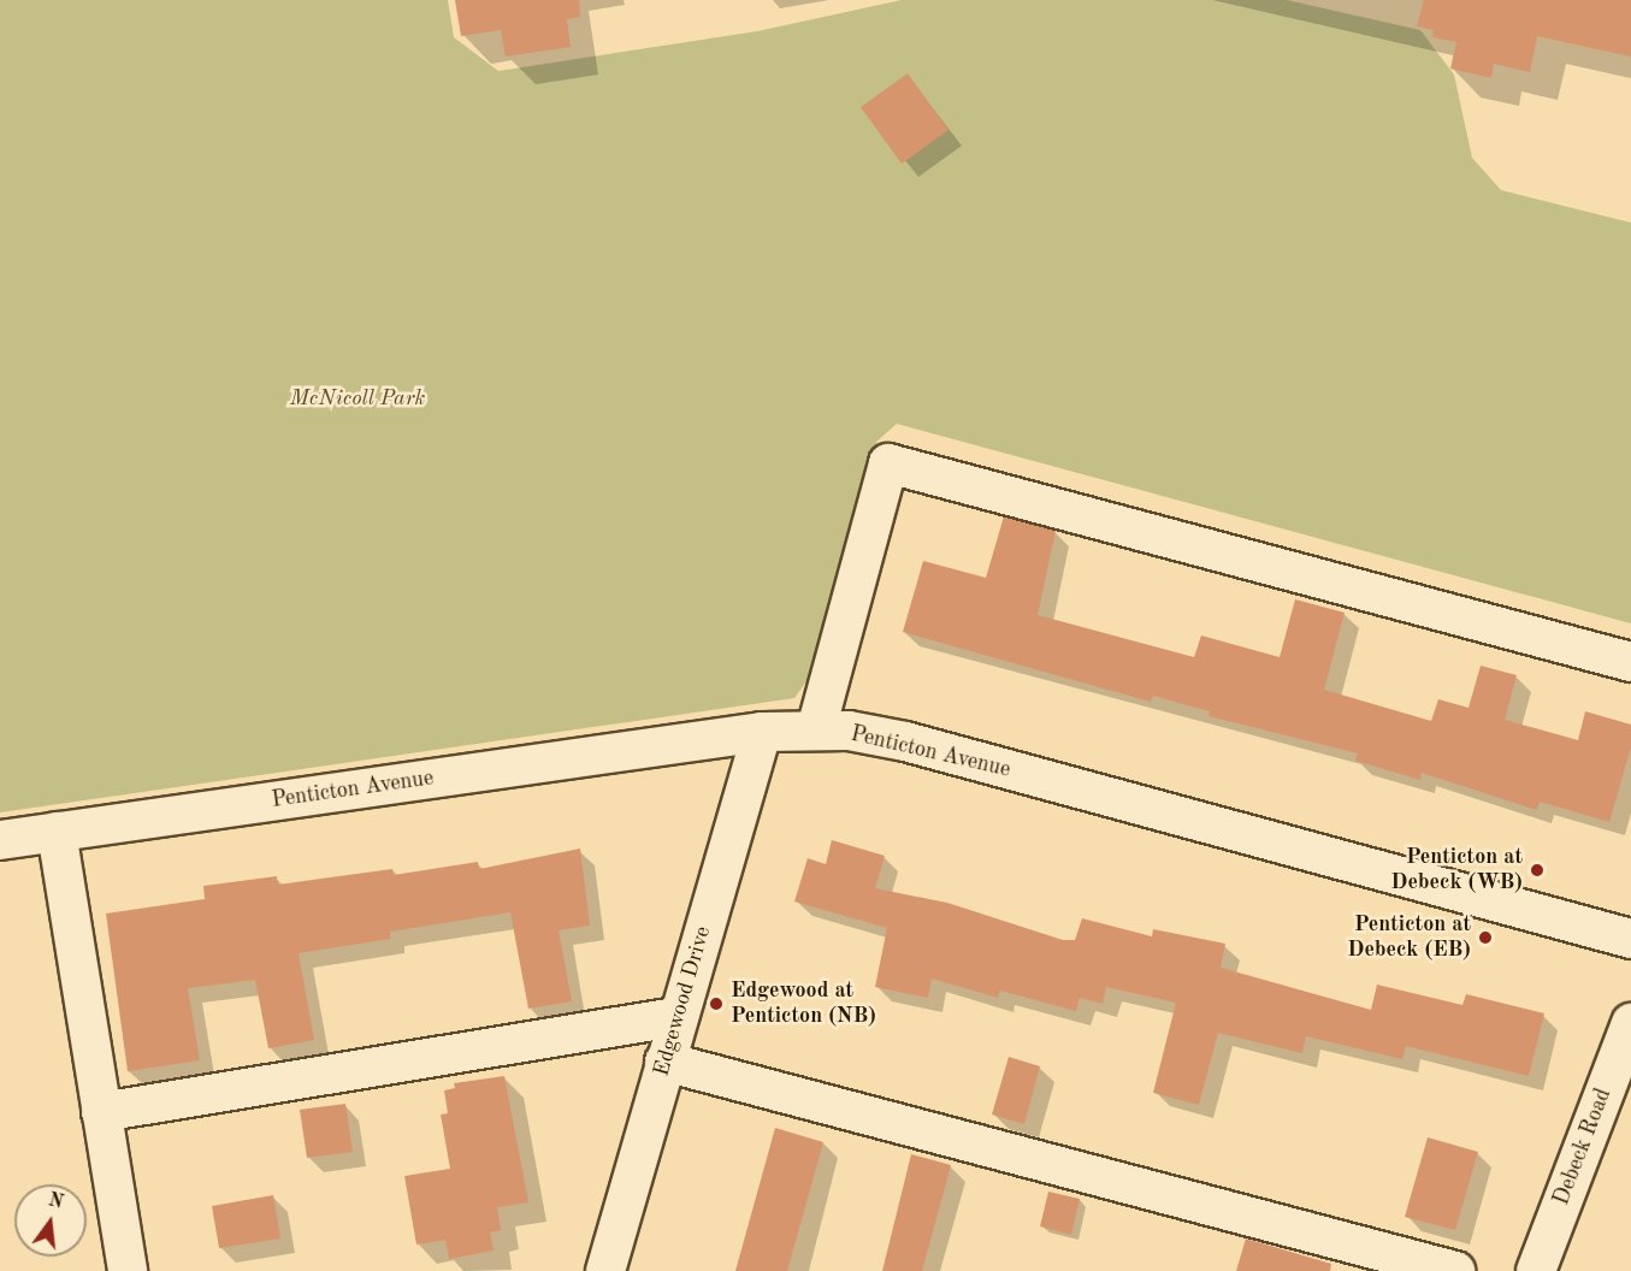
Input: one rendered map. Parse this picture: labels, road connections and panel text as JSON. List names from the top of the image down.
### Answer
{
  "streets": {
    "street": ["Penticton Avenue", "Edgewood Drive", "Debeck Road"]
  },
  "crossings": [
    ["Penticton Avenue", "Edgewood Drive"]
  ],
  "parks": ["McNicoll Park"],
  "places": ["Penticton at Debeck (WB)", "Penticton at Debeck (EB)", "Edgewood at Penticton (NB)"],
  "north": "top"
}
